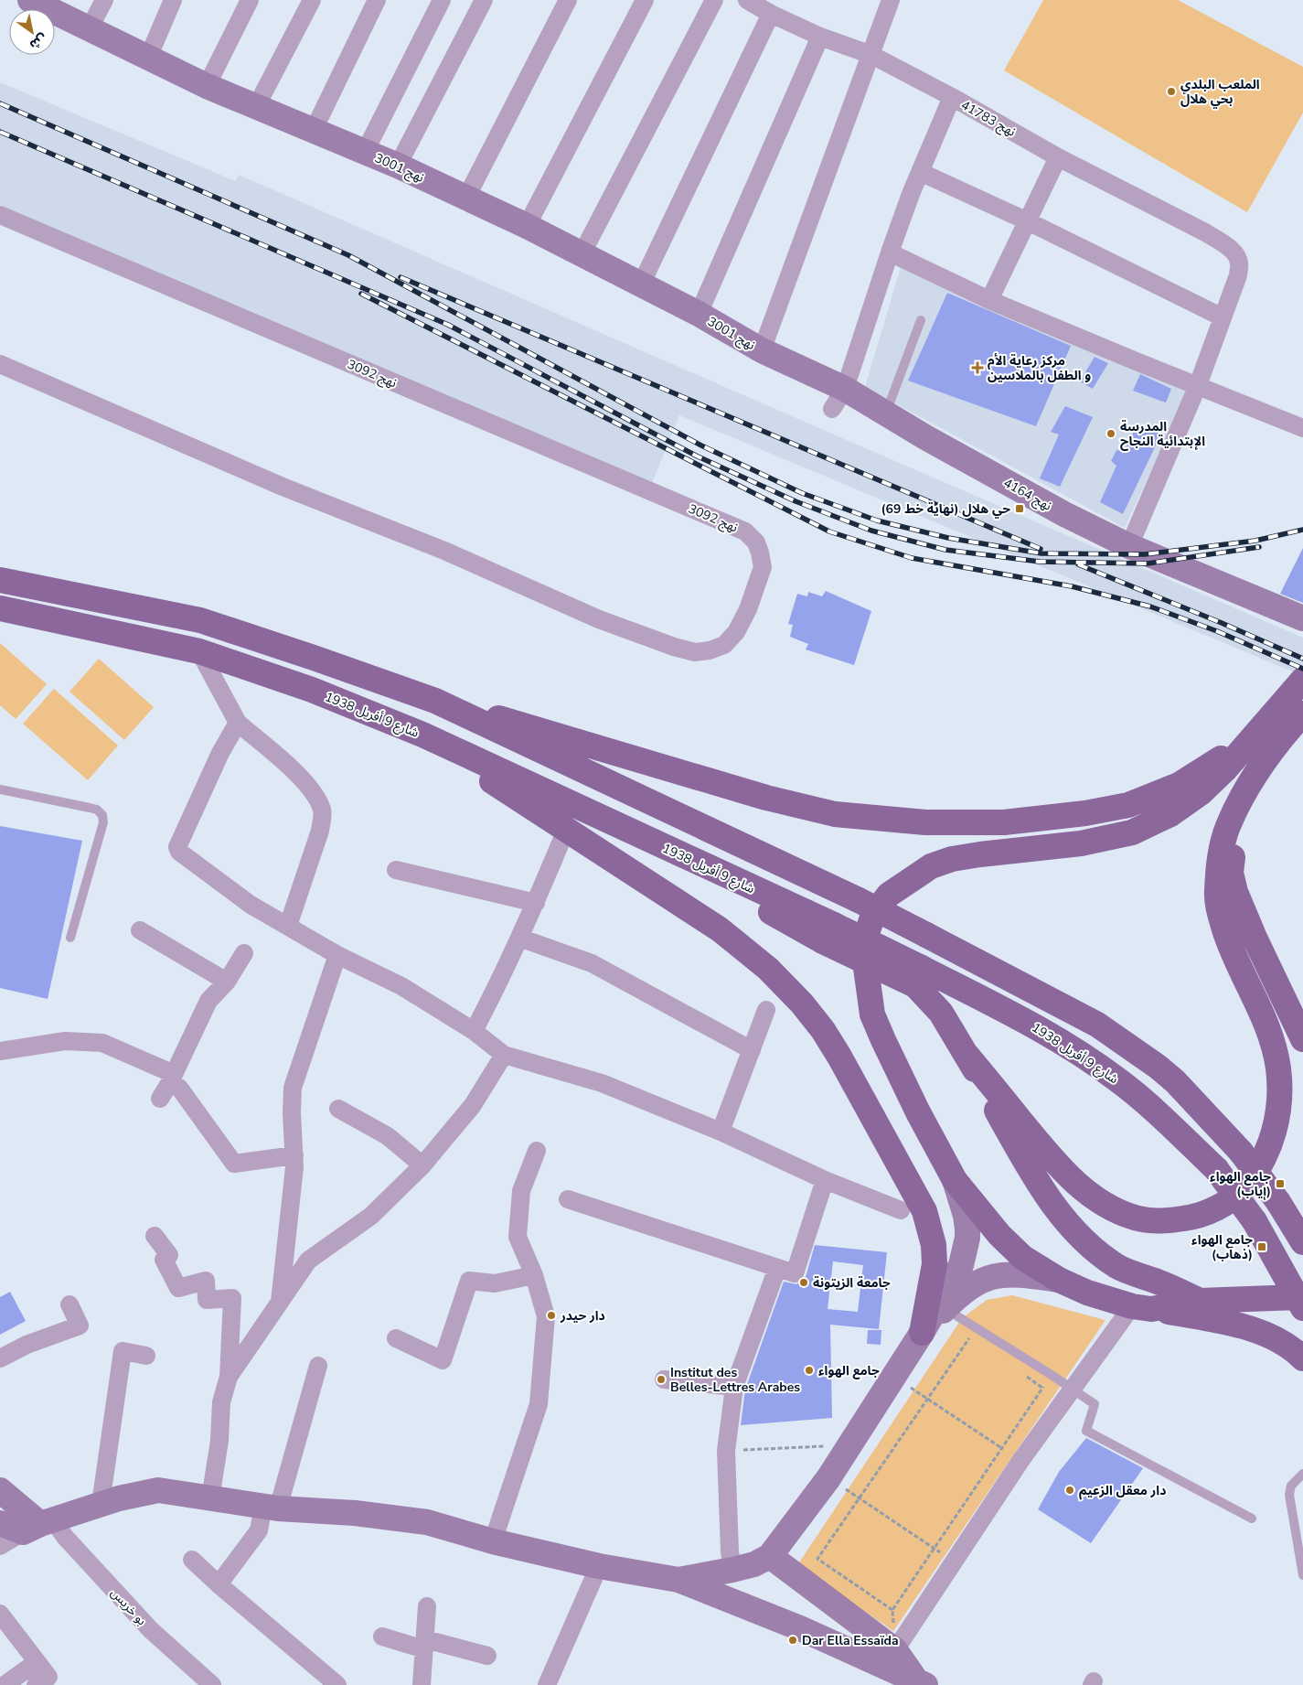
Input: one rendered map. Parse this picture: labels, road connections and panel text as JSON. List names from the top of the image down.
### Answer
{
  "streets": {
    "main road": ["شارع 9 أفريل 1938"],
    "street": [
      "نهج 41783",
      "نهج 3001",
      "نهج 3092",
      "نهج 4164",
      "بو خريس"
    ]
  },
  "crossings": [
    ["نهج 3001", "نهج 4164"]
  ],
  "places": {
    "other": [
      "الملعب البلدي بحي هلال",
      "المدرسة الإبتدائية النجاح",
      "جامعة الزيتونة",
      "دار حيدر",
      "جامع الهواء",
      "Institut des Belles-Lettres Arabes",
      "دار معقل الزعيم",
      "Dar Ella Essaïda"
    ],
    "health": ["مركز رعاية الأم و الطفل بالملاسين"],
    "transit": ["حي هلال (نهاية خط 69)", "جامع الهواء (إياب)", "جامع الهواء (ذهاب)"]
  },
  "north": "bottom right"
}
